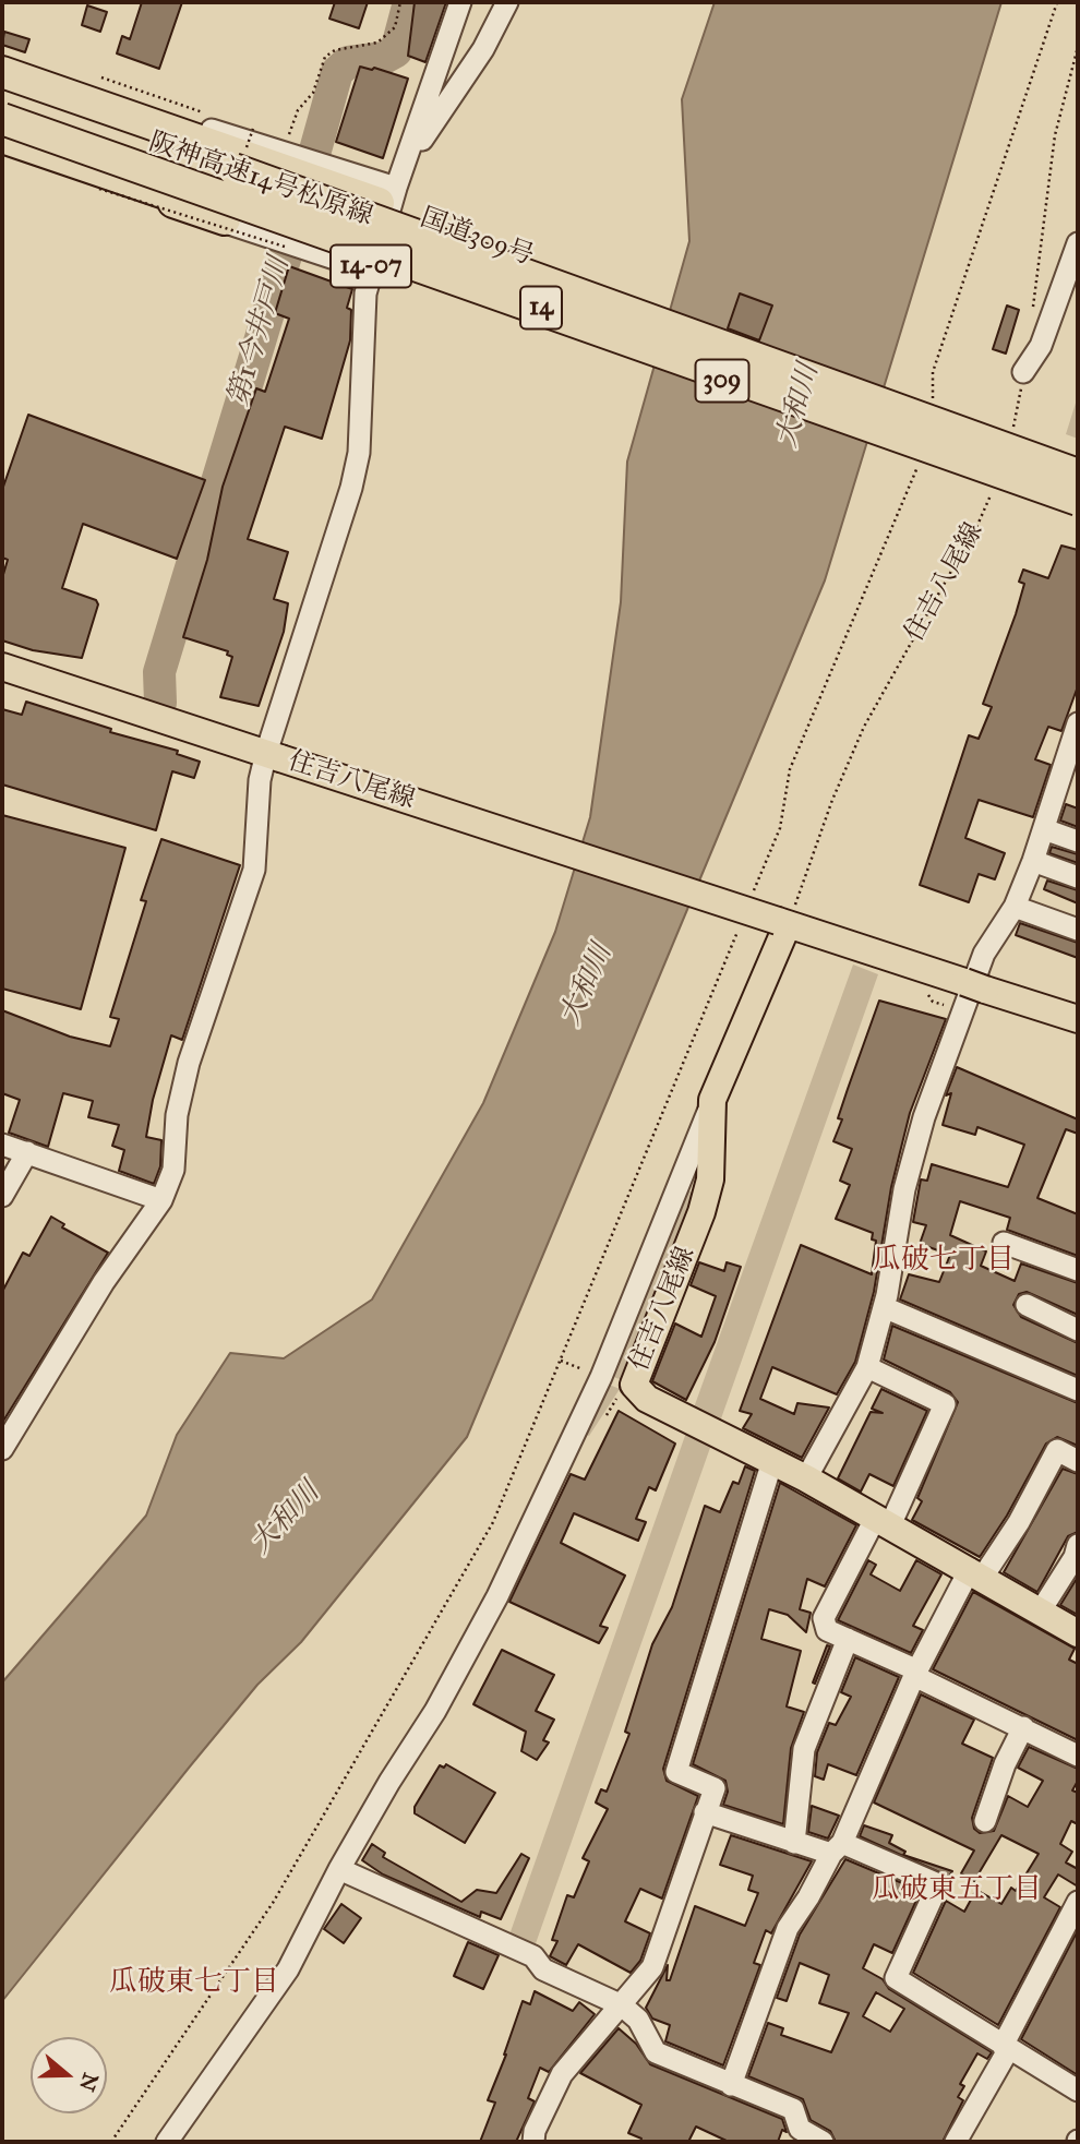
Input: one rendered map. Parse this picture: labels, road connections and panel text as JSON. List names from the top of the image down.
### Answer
{
  "streets": {
    "highway": [
      "阪神高速14号松原線",
      "国道309号",
      "14-07",
      "14",
      "309"
    ],
    "main road": ["住吉八尾線"]
  },
  "crossings": [
    ["阪神高速14号松原線", "国道309号"],
    ["国道309号", "14-07"],
    ["14-07", "14"]
  ],
  "districts": ["瓜破七丁目", "瓜破東五丁目", "瓜破東七丁目"],
  "water": ["第1今井戸川", "大和川"],
  "north": "right"
}
